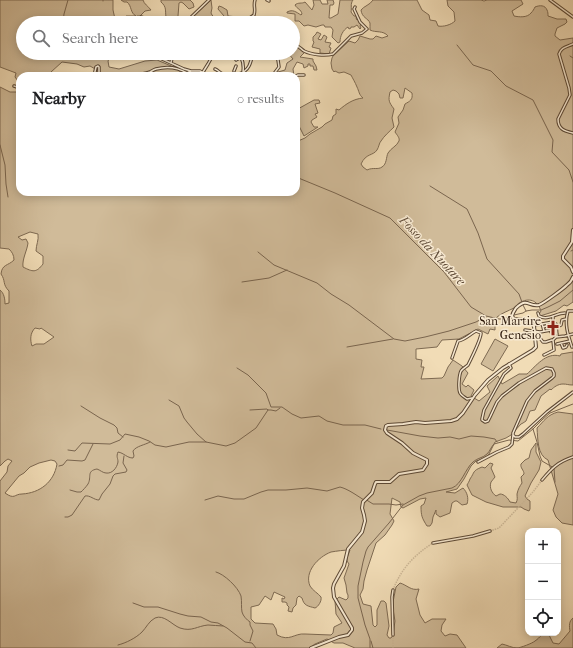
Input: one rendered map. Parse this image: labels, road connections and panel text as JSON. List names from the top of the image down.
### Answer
{
  "water": ["Fosso da Nuotare"],
  "places": {
    "church": ["San Martire Genesio"]
  },
  "page": {
    "search": "Search here",
    "heading": ["Nearby", "0 results"],
    "map_buttons": ["+", "−"]
  }
}
